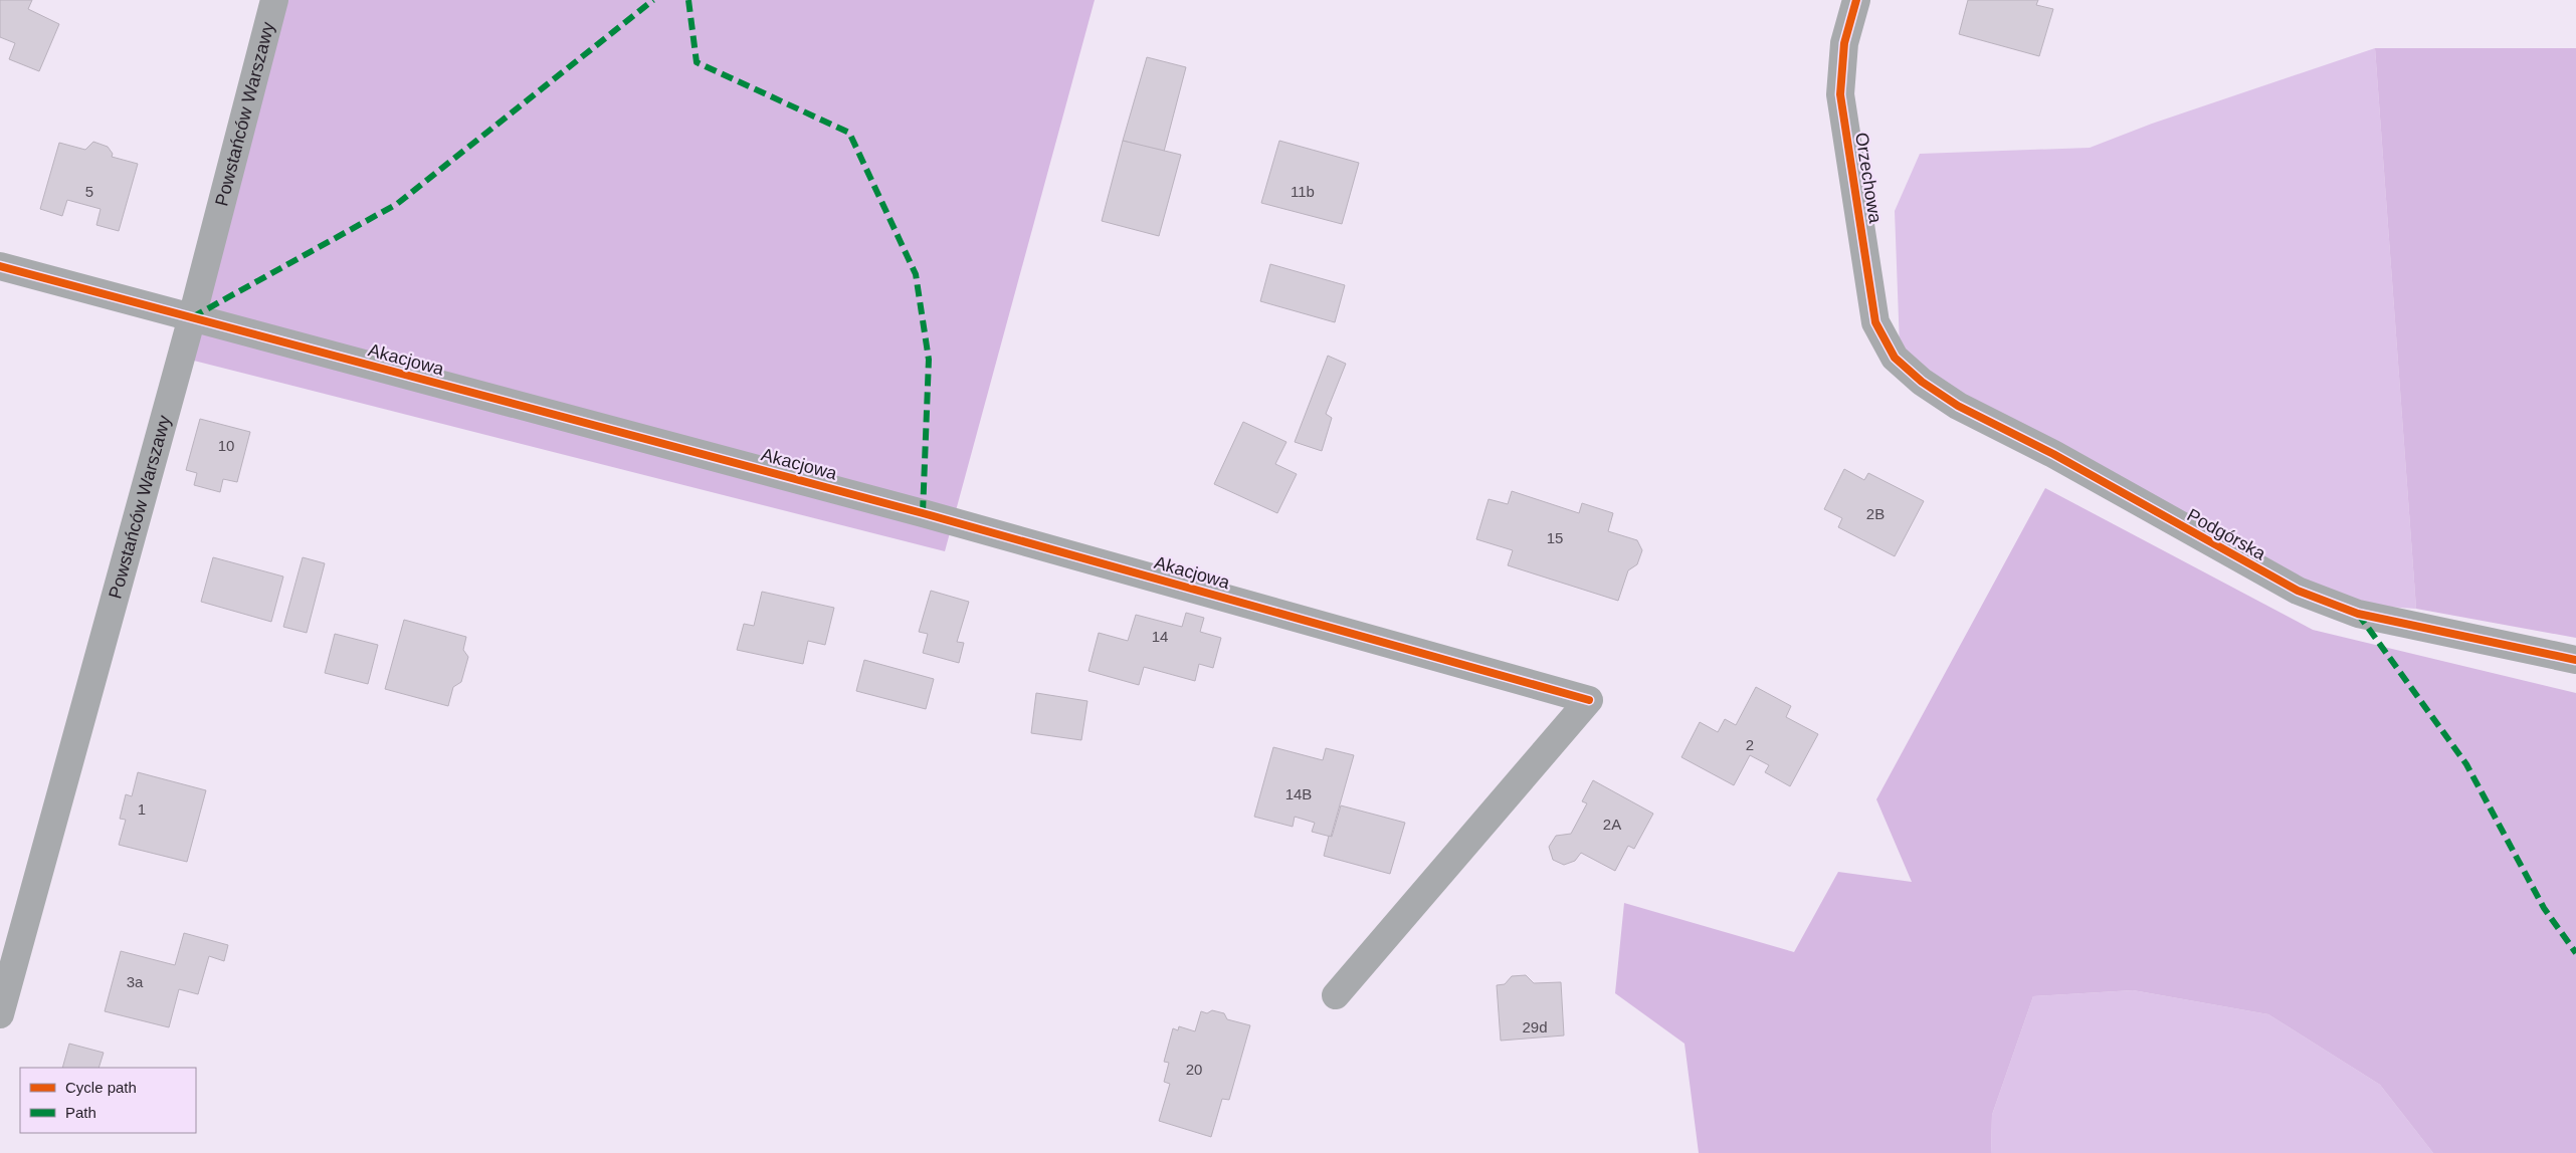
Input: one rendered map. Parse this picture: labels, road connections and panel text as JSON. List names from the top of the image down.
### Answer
{
  "streets": {
    "street": [
      "Powstańców Warszawy",
      "Orzechowa",
      "Akacjowa",
      "Podgórska"
    ]
  },
  "crossings": [
    ["Powstańców Warszawy", "Akacjowa"],
    ["Orzechowa", "Podgórska"]
  ],
  "house_numbers": [
    "5",
    "11b",
    "10",
    "2B",
    "15",
    "14",
    "2",
    "14B",
    "1",
    "2A",
    "3a",
    "29d",
    "20"
  ],
  "legend": ["Cycle path", "Path"]
}
